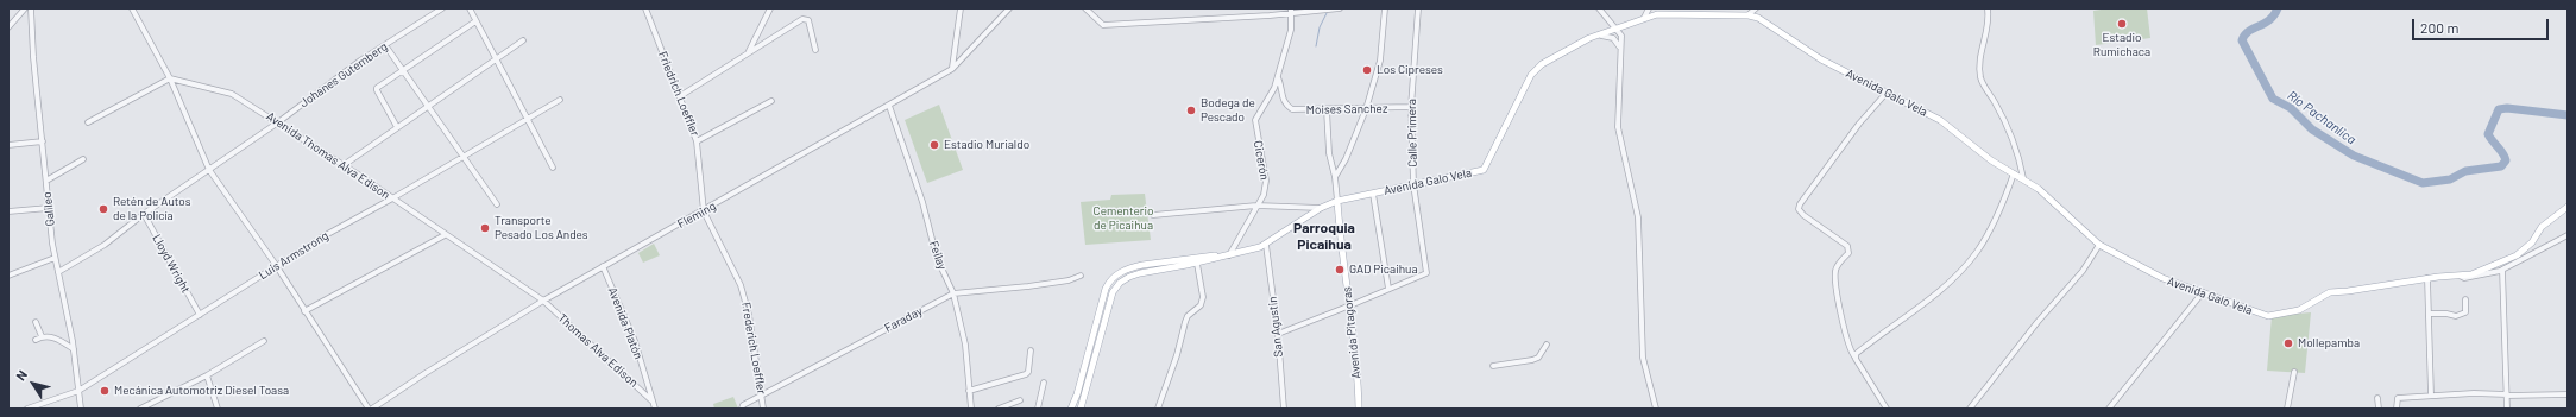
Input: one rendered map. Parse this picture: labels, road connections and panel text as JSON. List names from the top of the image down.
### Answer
{
  "streets": {
    "main road": ["Avenida Galo Vela", "Avenida Pitagoras"],
    "street": [
      "Johanes Gutemberg",
      "Friedrich Loeffler",
      "Moises Sanchez",
      "Calle Primera",
      "Avenida Thomas Alva Edison",
      "Cicerón",
      "Galileo",
      "Fleming",
      "Luis Armstrong",
      "Feilay",
      "Lloyd Wright",
      "Faraday",
      "Avenida Platón",
      "San Agustin",
      "Frederich Loeffler",
      "Thomas Alva Edison"
    ]
  },
  "crossings": [
    ["Johanes Gutemberg", "Avenida Thomas Alva Edison"],
    ["Johanes Gutemberg", "Galileo"],
    ["Johanes Gutemberg", "Lloyd Wright"],
    ["Avenida Galo Vela", "Calle Primera"],
    ["Avenida Galo Vela", "Cicerón"],
    ["Avenida Galo Vela", "San Agustin"],
    ["Avenida Galo Vela", "Avenida Pitagoras"],
    ["Friedrich Loeffler", "Fleming"],
    ["Friedrich Loeffler", "Frederich Loeffler"],
    ["Moises Sanchez", "Calle Primera"],
    ["Moises Sanchez", "Cicerón"],
    ["Avenida Thomas Alva Edison", "Fleming"],
    ["Avenida Thomas Alva Edison", "Luis Armstrong"],
    ["Avenida Thomas Alva Edison", "Thomas Alva Edison"],
    ["Galileo", "Luis Armstrong"],
    ["Fleming", "Feilay"],
    ["Fleming", "Avenida Platón"],
    ["Fleming", "Frederich Loeffler"],
    ["Fleming", "Thomas Alva Edison"],
    ["Luis Armstrong", "Lloyd Wright"],
    ["Feilay", "Faraday"],
    ["Faraday", "Frederich Loeffler"],
    ["Avenida Platón", "Thomas Alva Edison"]
  ],
  "districts": ["Parroquia Picaihua"],
  "water": ["Río Pachanlica"],
  "parks": ["Cementerio de Picaihua"],
  "places": [
    "Estadio Rumichaca",
    "Los Cipreses",
    "Bodega de Pescado",
    "Estadio Murialdo",
    "Retén de Autos de la Policía",
    "Transporte Pesado Los Andes",
    "GAD Picaihua",
    "Mollepamba",
    "Mecánica Automotriz Diesel Toasa"
  ],
  "scale_bar": "200 m",
  "north": "top left"
}
